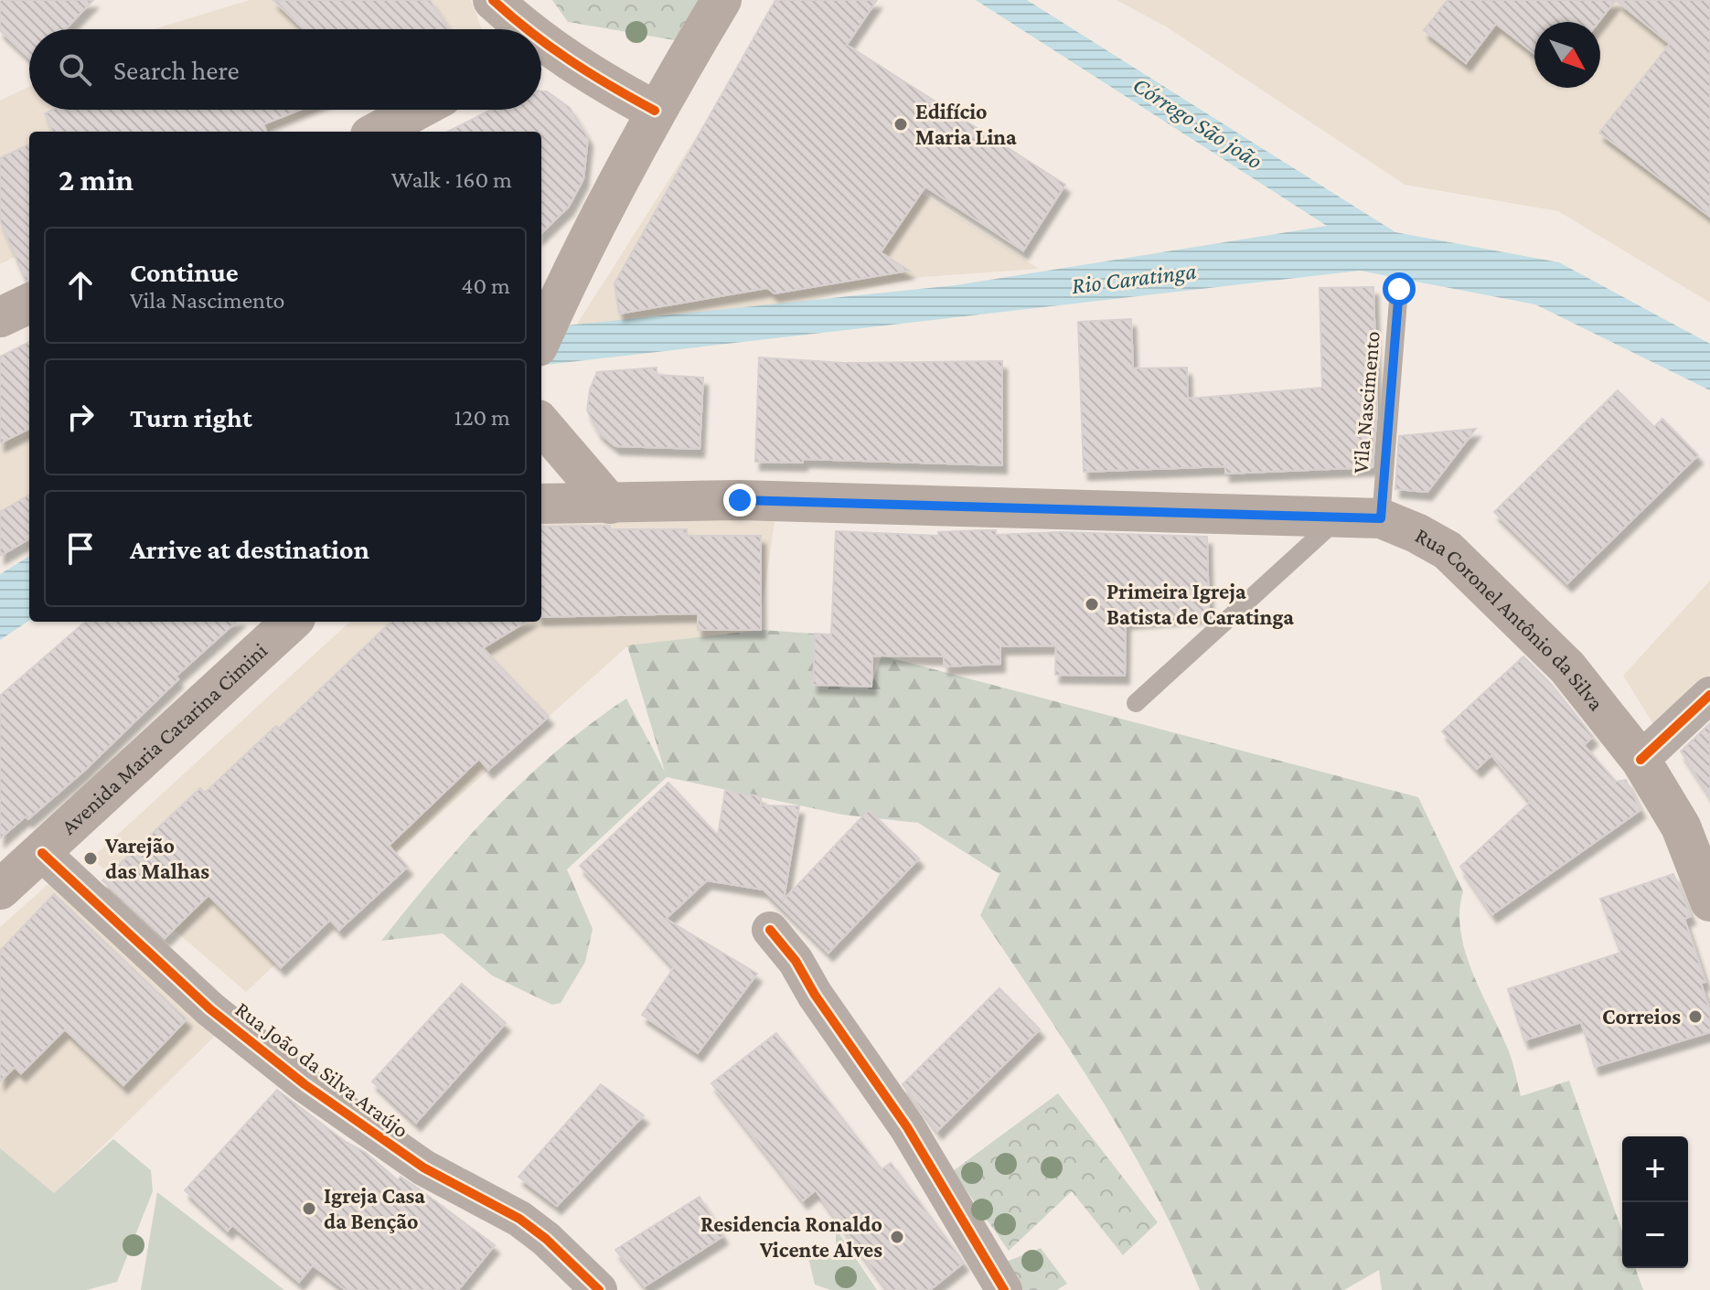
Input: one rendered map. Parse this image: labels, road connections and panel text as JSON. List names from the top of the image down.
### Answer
{
  "streets": {
    "main road": ["Rua Coronel Antônio da Silva", "Avenida Maria Catarina Cimini"],
    "street": ["Rua João da Silva Araújo"],
    "lane": ["Vila Nascimento"]
  },
  "crossings": [
    ["Vila Nascimento", "Rua Coronel Antônio da Silva"],
    ["Avenida Maria Catarina Cimini", "Rua João da Silva Araújo"]
  ],
  "water": ["Córrego São joão", "Rio Caratinga"],
  "places": [
    "Edifício Maria Lina",
    "Primeira Igreja Batista de Caratinga",
    "Varejão das Malhas",
    "Correios",
    "Igreja Casa da Benção",
    "Residencia Ronaldo Vicente Alves"
  ],
  "north": "bottom right",
  "page": {
    "search": "Search here",
    "heading": ["2 min", "Walk · 160 m"],
    "list": [
      ["Continue", "Vila Nascimento", "40 m"],
      ["Turn right", "120 m"],
      "Arrive at destination"
    ],
    "map_buttons": ["+", "−"]
  }
}
